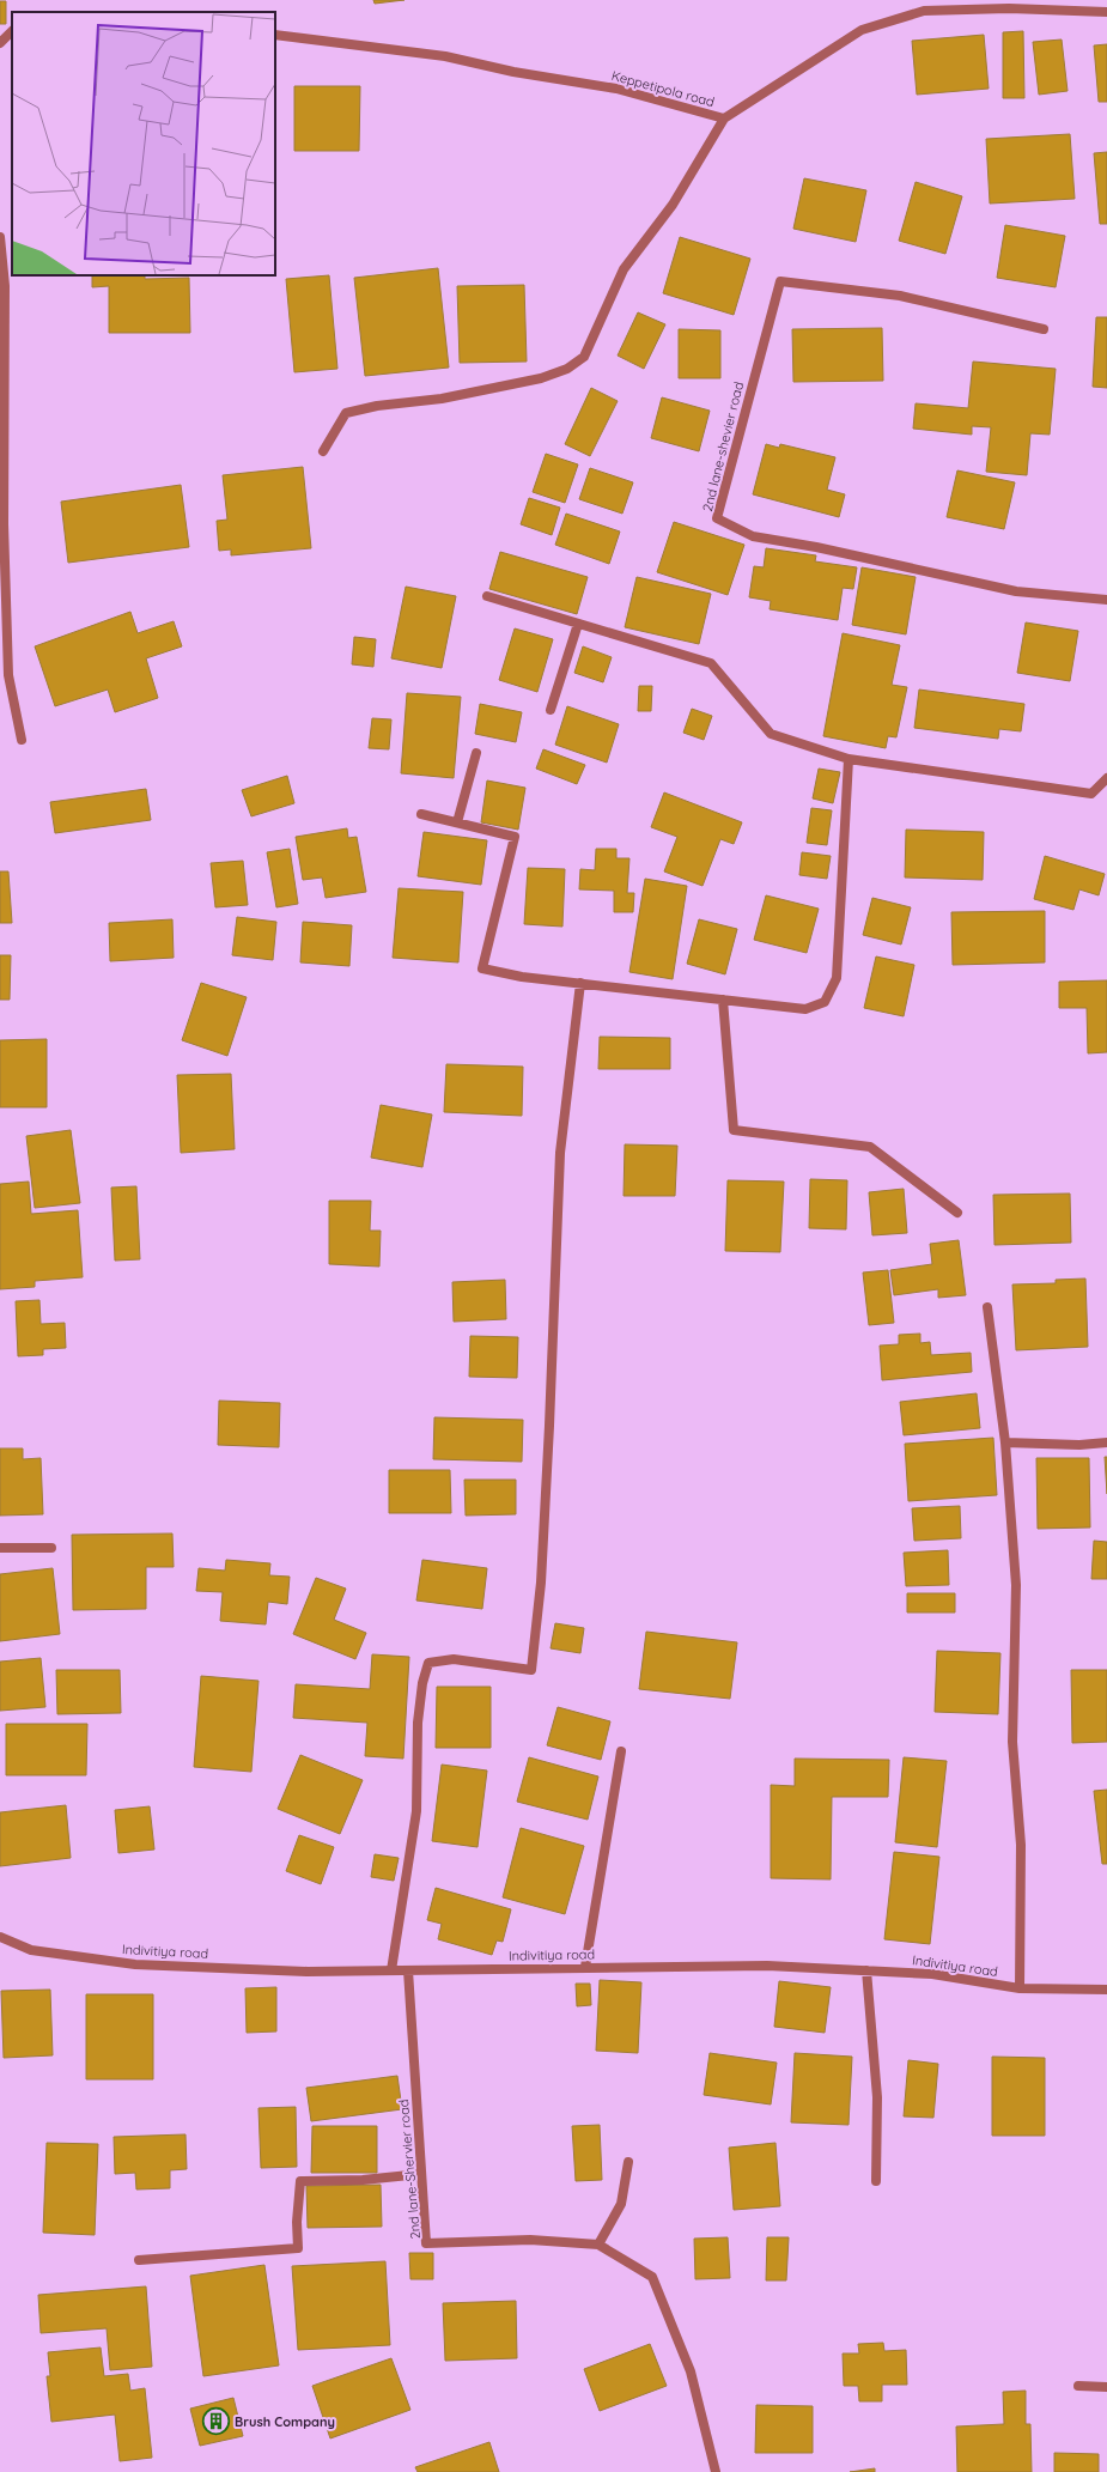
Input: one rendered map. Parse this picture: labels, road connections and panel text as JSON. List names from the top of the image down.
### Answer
{
  "streets": {
    "street": [
      "Keppetipola road",
      "2nd lane-shevier road",
      "Indivitiya road",
      "2nd lane-Shervier road"
    ]
  },
  "crossings": [
    ["Indivitiya road", "2nd lane-Shervier road"]
  ],
  "places": {
    "building": ["Brush Company"]
  }
}
